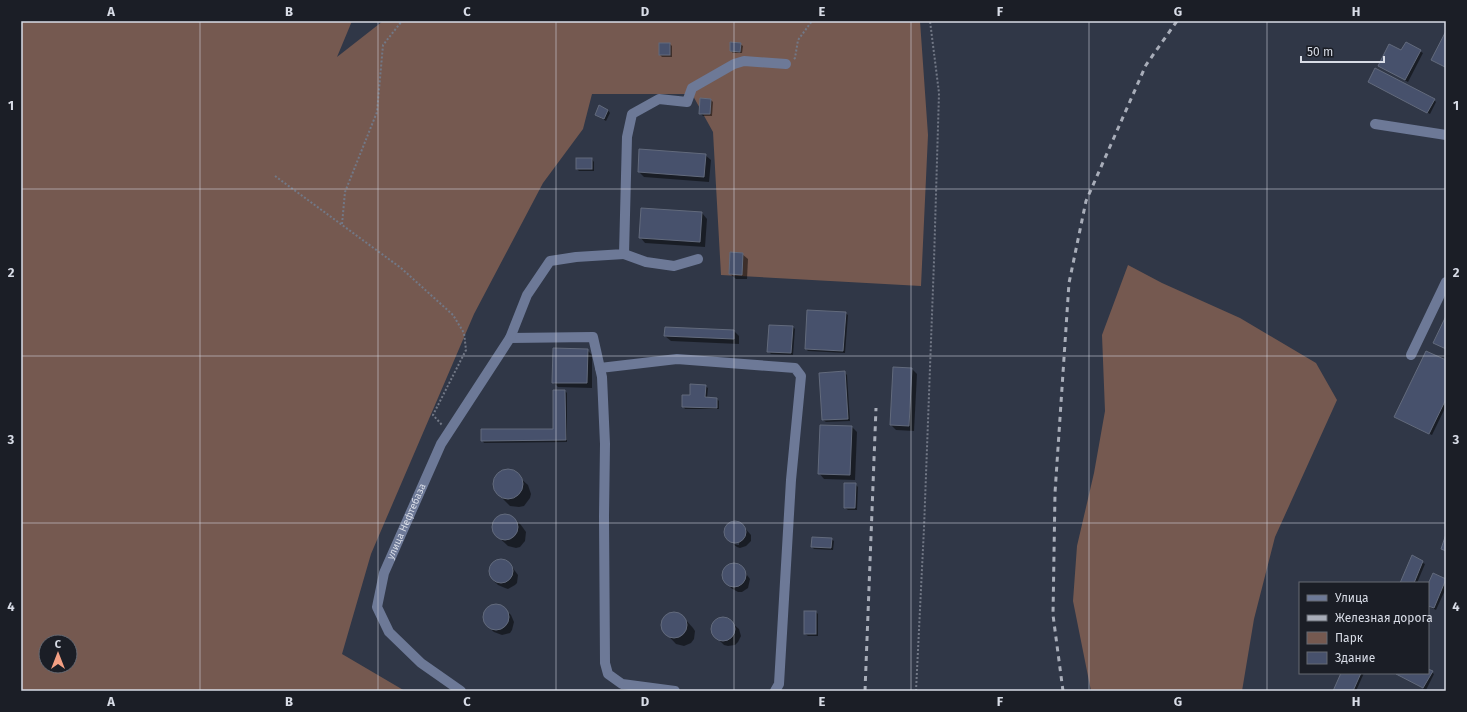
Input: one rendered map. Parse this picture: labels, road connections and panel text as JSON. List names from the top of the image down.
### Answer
{
  "streets": {
    "street": ["улица Нефтебаза"]
  },
  "legend": [
    "Улица",
    "Железная дорога",
    "Парк",
    "Здание"
  ],
  "scale_bar": "50 m",
  "north": "top",
  "grid": {
    "columns": [
      "A",
      "B",
      "C",
      "D",
      "E",
      "F",
      "G",
      "H"
    ],
    "rows": [
      "1",
      "2",
      "3",
      "4"
    ]
  }
}
